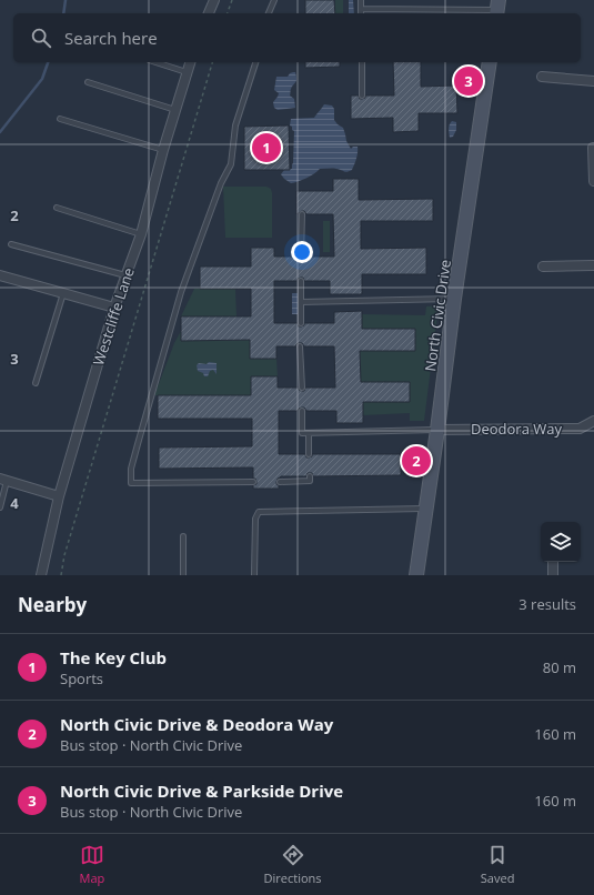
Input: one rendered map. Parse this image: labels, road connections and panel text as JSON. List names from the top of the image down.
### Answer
{
  "streets": {
    "main road": ["North Civic Drive"],
    "street": ["Westcliffe Lane", "Deodora Way"]
  },
  "crossings": [
    ["North Civic Drive", "Deodora Way"]
  ],
  "page": {
    "search": "Search here",
    "pins": ["3", "1", "2"],
    "heading": ["Nearby", "3 results"],
    "list": [
      {
        "mark": "1",
        "name": "The Key Club",
        "note": "Sports",
        "value": "80 m"
      },
      {
        "mark": "2",
        "name": "North Civic Drive & Deodora Way",
        "note": "Bus stop · North Civic Drive",
        "value": "160 m"
      },
      {
        "mark": "3",
        "name": "North Civic Drive & Parkside Drive",
        "note": "Bus stop · North Civic Drive",
        "value": "160 m"
      }
    ],
    "nav": ["Map", "Directions", "Saved"]
  },
  "grid": {
    "rows": ["2", "3", "4"]
  }
}
